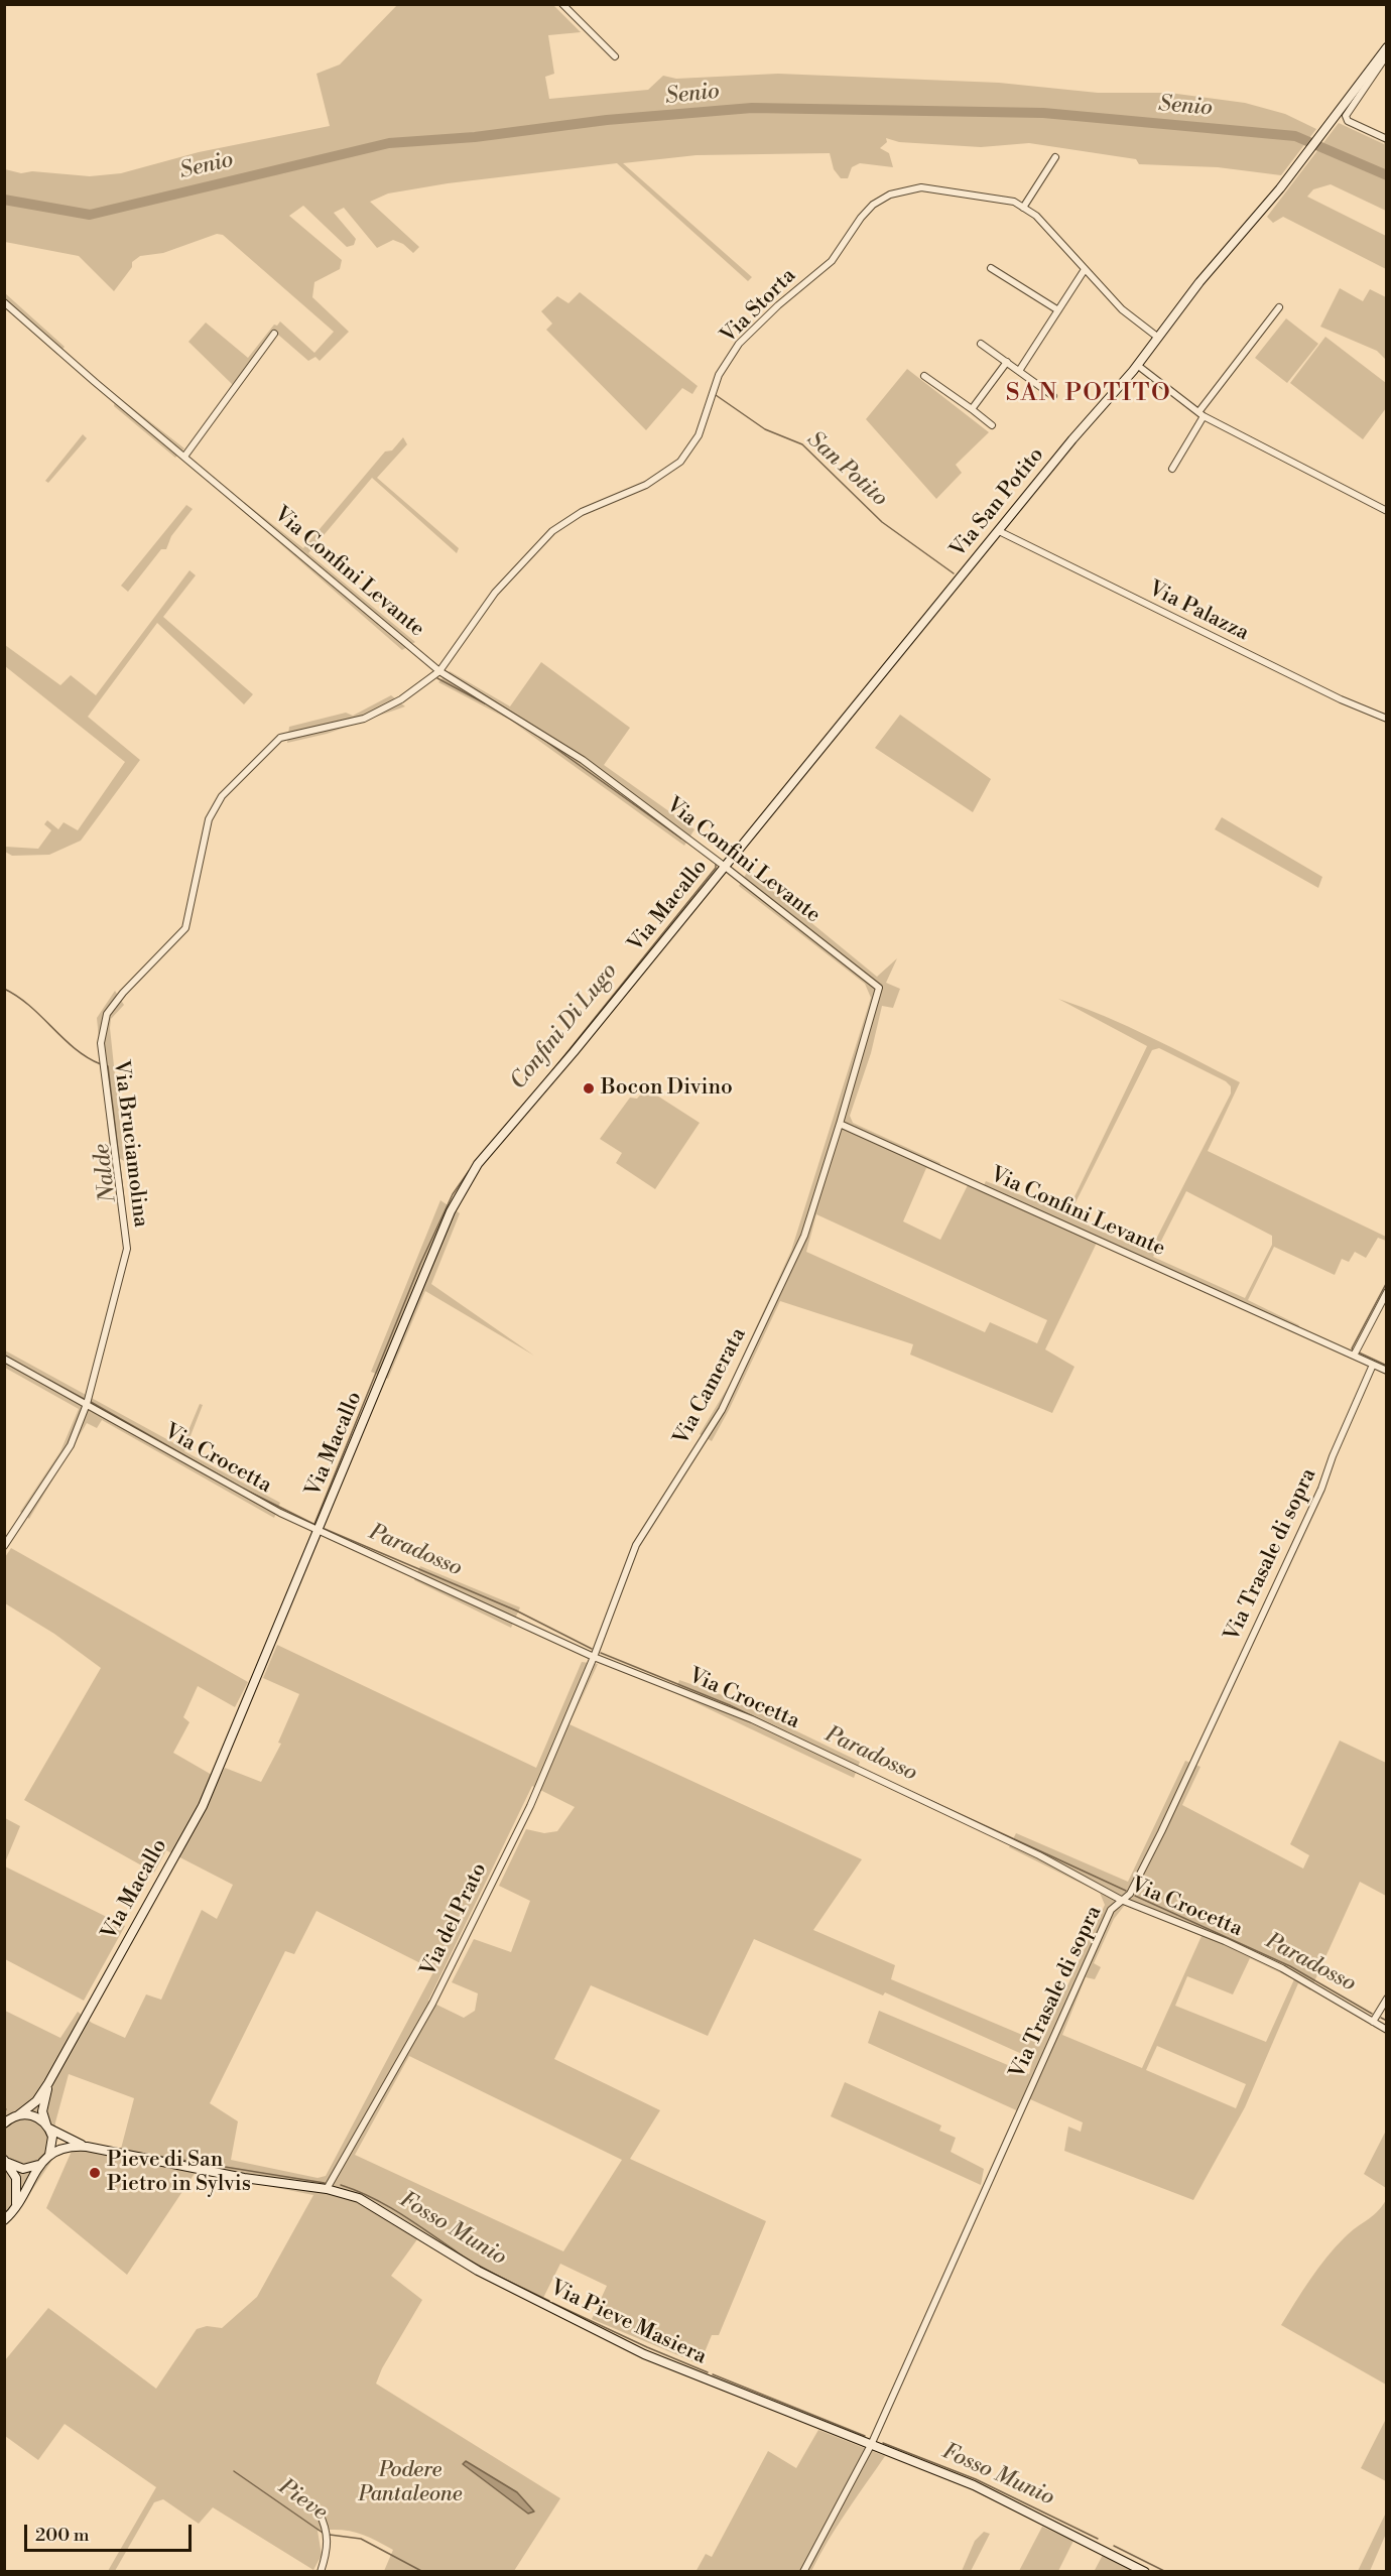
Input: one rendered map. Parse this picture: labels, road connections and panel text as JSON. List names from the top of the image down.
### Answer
{
  "streets": {
    "street": [
      "Via Storta",
      "Via San Potito",
      "Via Confini Levante",
      "Via Palazza",
      "Via Macallo",
      "Via Bruciamolina",
      "Via Camerata",
      "Via Crocetta",
      "Via Trasale di sopra",
      "Via del Prato",
      "Via Pieve Masiera"
    ]
  },
  "crossings": [
    ["Via Storta", "Via San Potito"],
    ["Via Storta", "Via Confini Levante"],
    ["Via Storta", "Via Bruciamolina"],
    ["Via San Potito", "Via Confini Levante"],
    ["Via San Potito", "Via Palazza"],
    ["Via San Potito", "Via Macallo"],
    ["Via Confini Levante", "Via Macallo"],
    ["Via Confini Levante", "Via Bruciamolina"],
    ["Via Confini Levante", "Via Camerata"],
    ["Via Confini Levante", "Via Trasale di sopra"],
    ["Via Macallo", "Via Crocetta"],
    ["Via Macallo", "Via Pieve Masiera"],
    ["Via Bruciamolina", "Via Crocetta"],
    ["Via Camerata", "Via Crocetta"],
    ["Via Camerata", "Via del Prato"],
    ["Via Crocetta", "Via Trasale di sopra"],
    ["Via Crocetta", "Via del Prato"],
    ["Via Trasale di sopra", "Via Pieve Masiera"],
    ["Via del Prato", "Via Pieve Masiera"]
  ],
  "districts": ["SAN POTITO"],
  "water": [
    "Senio",
    "San Potito",
    "Confini Di Lugo",
    "Nalde",
    "Paradosso",
    "Fosso Munio",
    "Pieve"
  ],
  "parks": ["Podere Pantaleone"],
  "places": ["Bocon Divino", "Pieve di San Pietro in Sylvis"],
  "scale_bar": "200 m"
}
